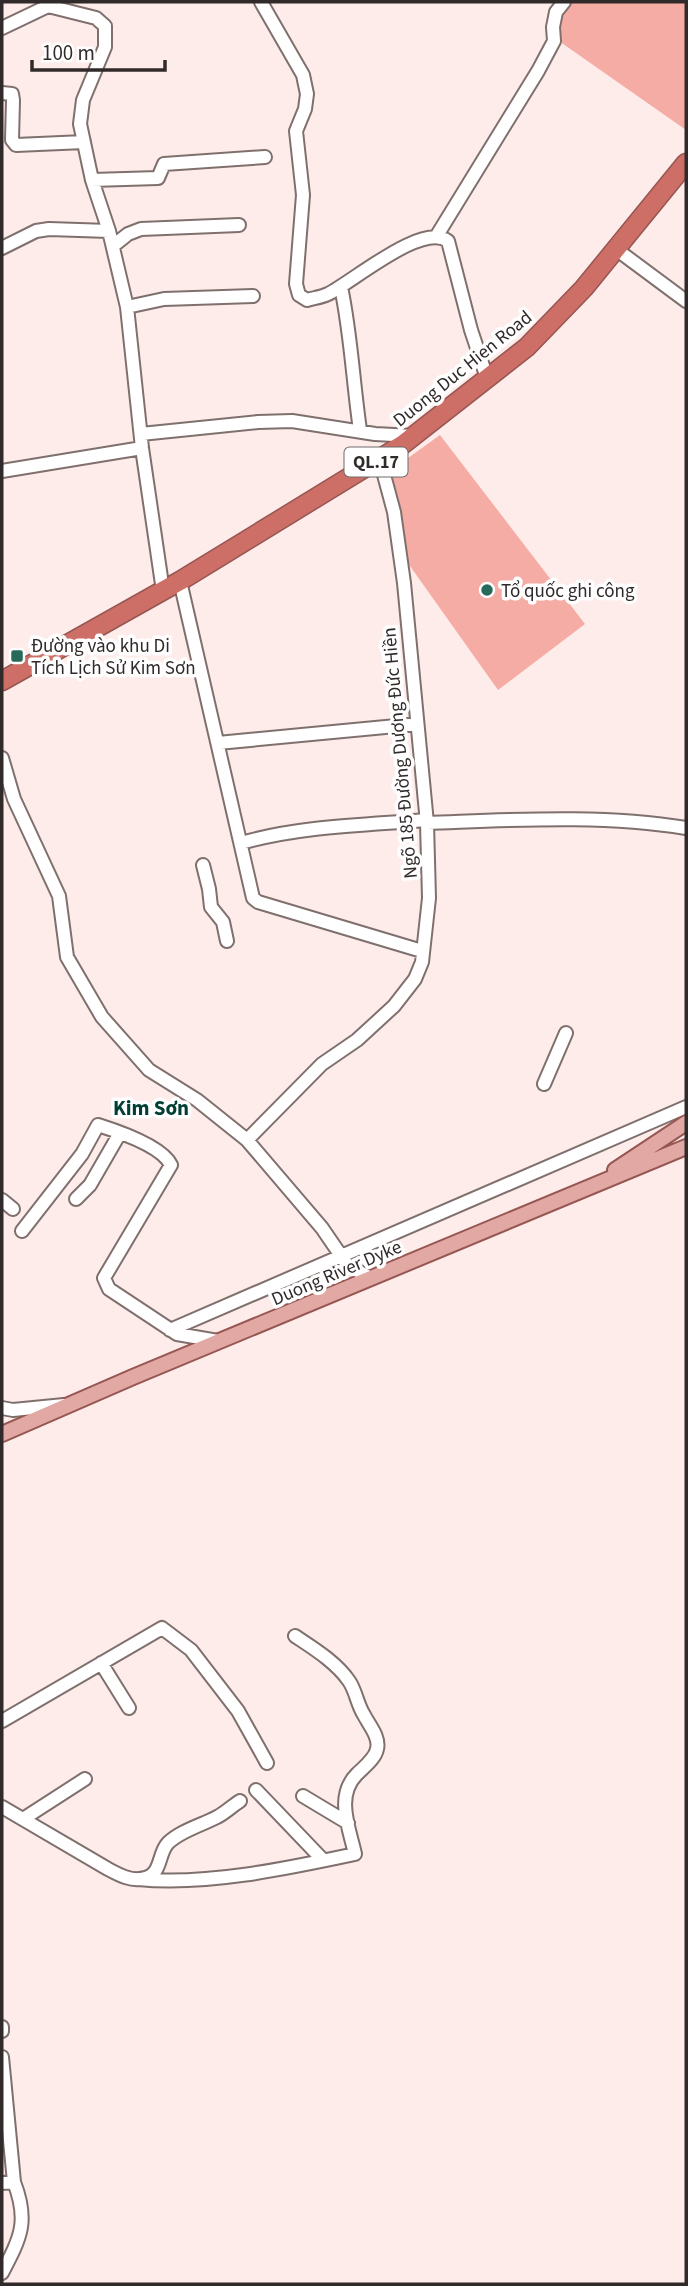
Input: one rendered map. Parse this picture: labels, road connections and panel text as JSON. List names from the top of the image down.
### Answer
{
  "streets": {
    "highway": ["Duong Duc Hien Road", "QL.17"],
    "main road": ["Duong River Dyke"],
    "street": ["Ngõ 185 Đường Dương Đức Hiền"]
  },
  "crossings": [
    ["Duong Duc Hien Road", "Ngõ 185 Đường Dương Đức Hiền"]
  ],
  "districts": ["Kim Sơn"],
  "places": {
    "other": ["Tổ quốc ghi công"],
    "transit": ["Đường vào khu Di Tích Lịch Sử Kim Sơn"]
  },
  "scale_bar": "100 m"
}
